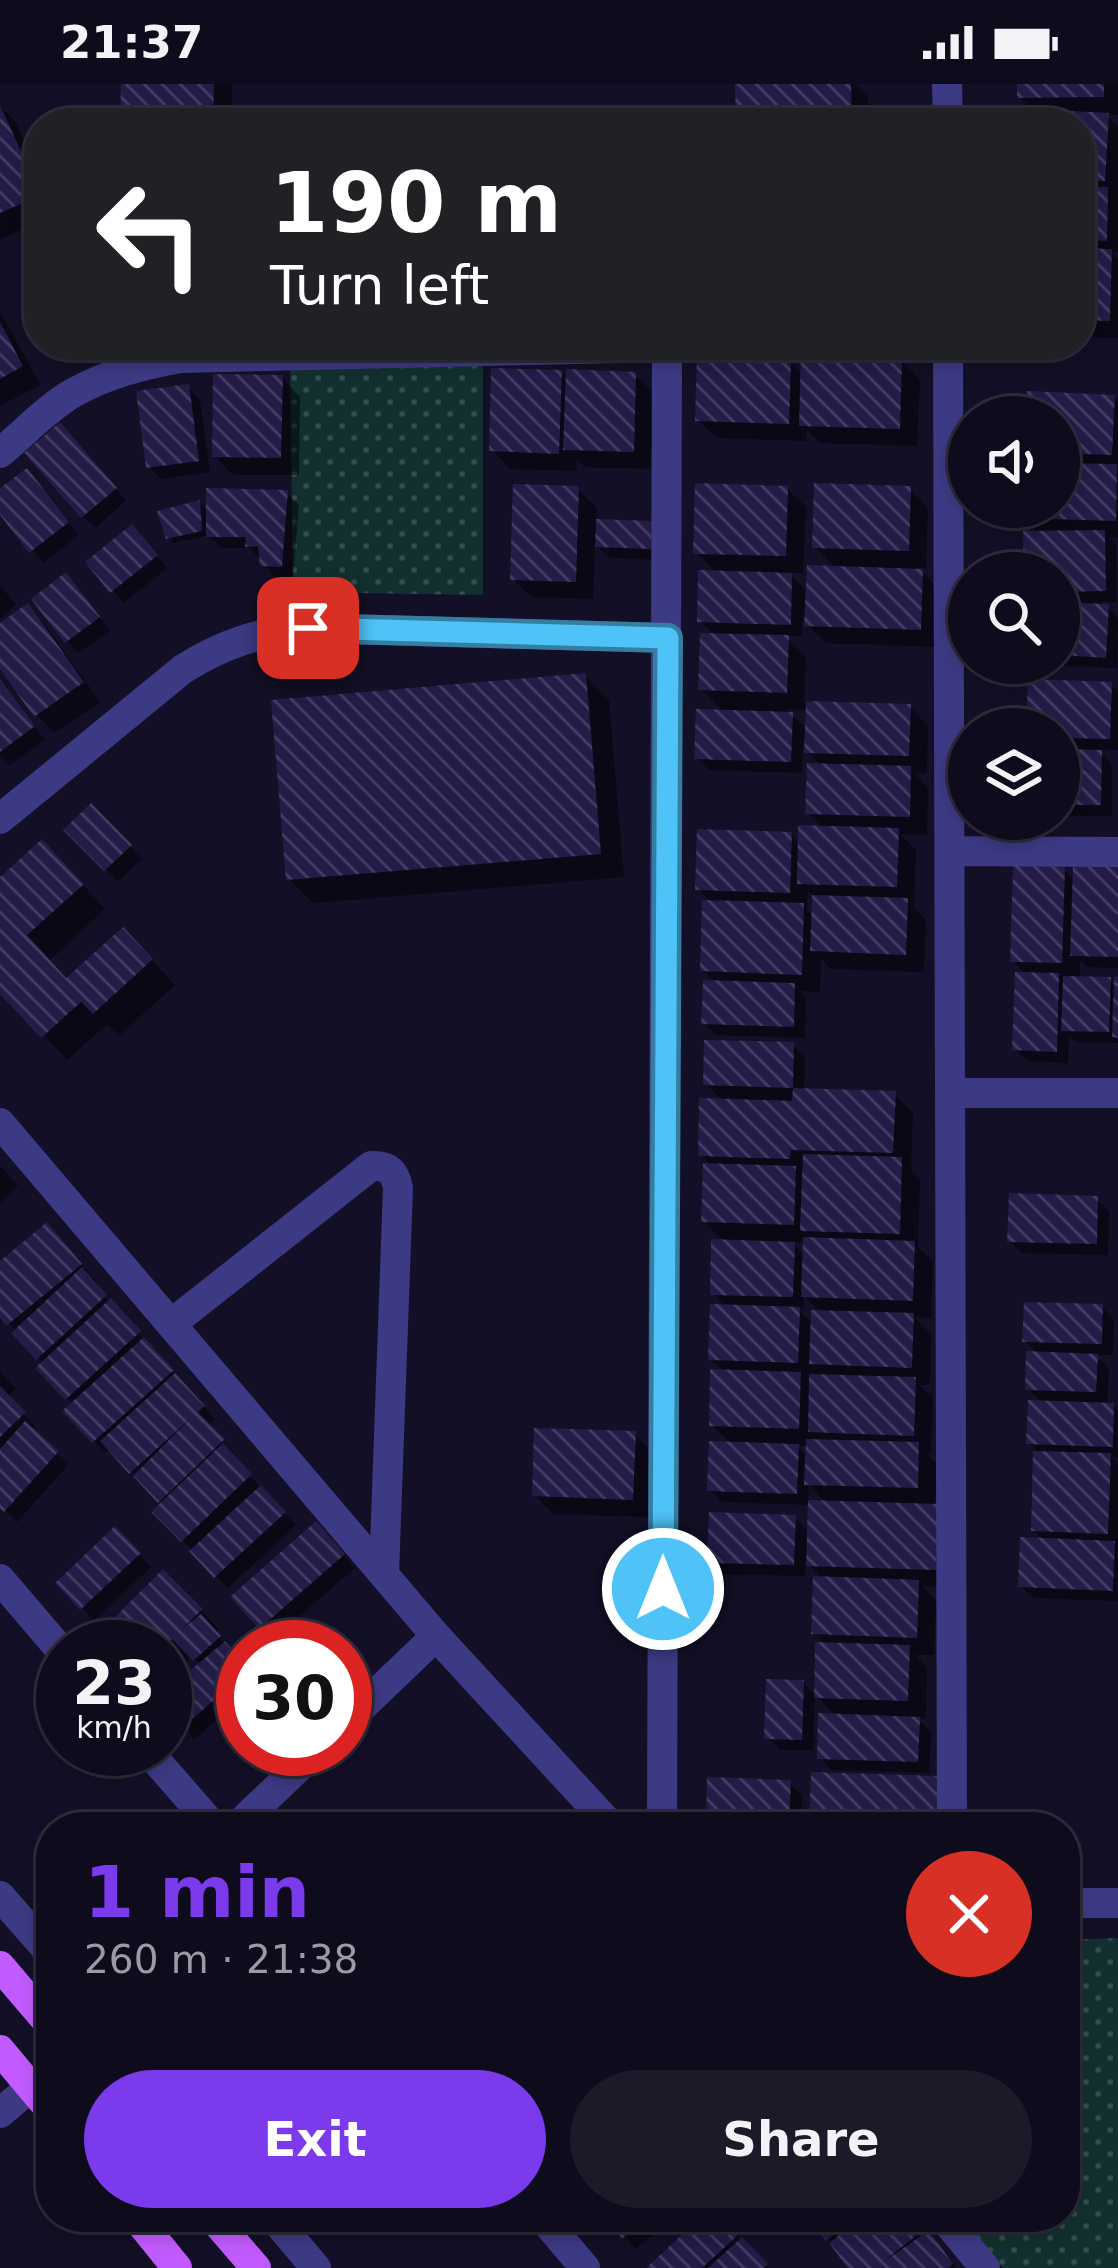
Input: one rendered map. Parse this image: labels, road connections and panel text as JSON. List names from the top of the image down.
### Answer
{
  "page": {
    "status": "21:37",
    "turn": ["190 m", "Turn left"],
    "speed": "23 km/h",
    "limit": "30",
    "heading": ["1 min", "260 m · 21:38"],
    "buttons": ["Exit", "Share"]
  }
}
